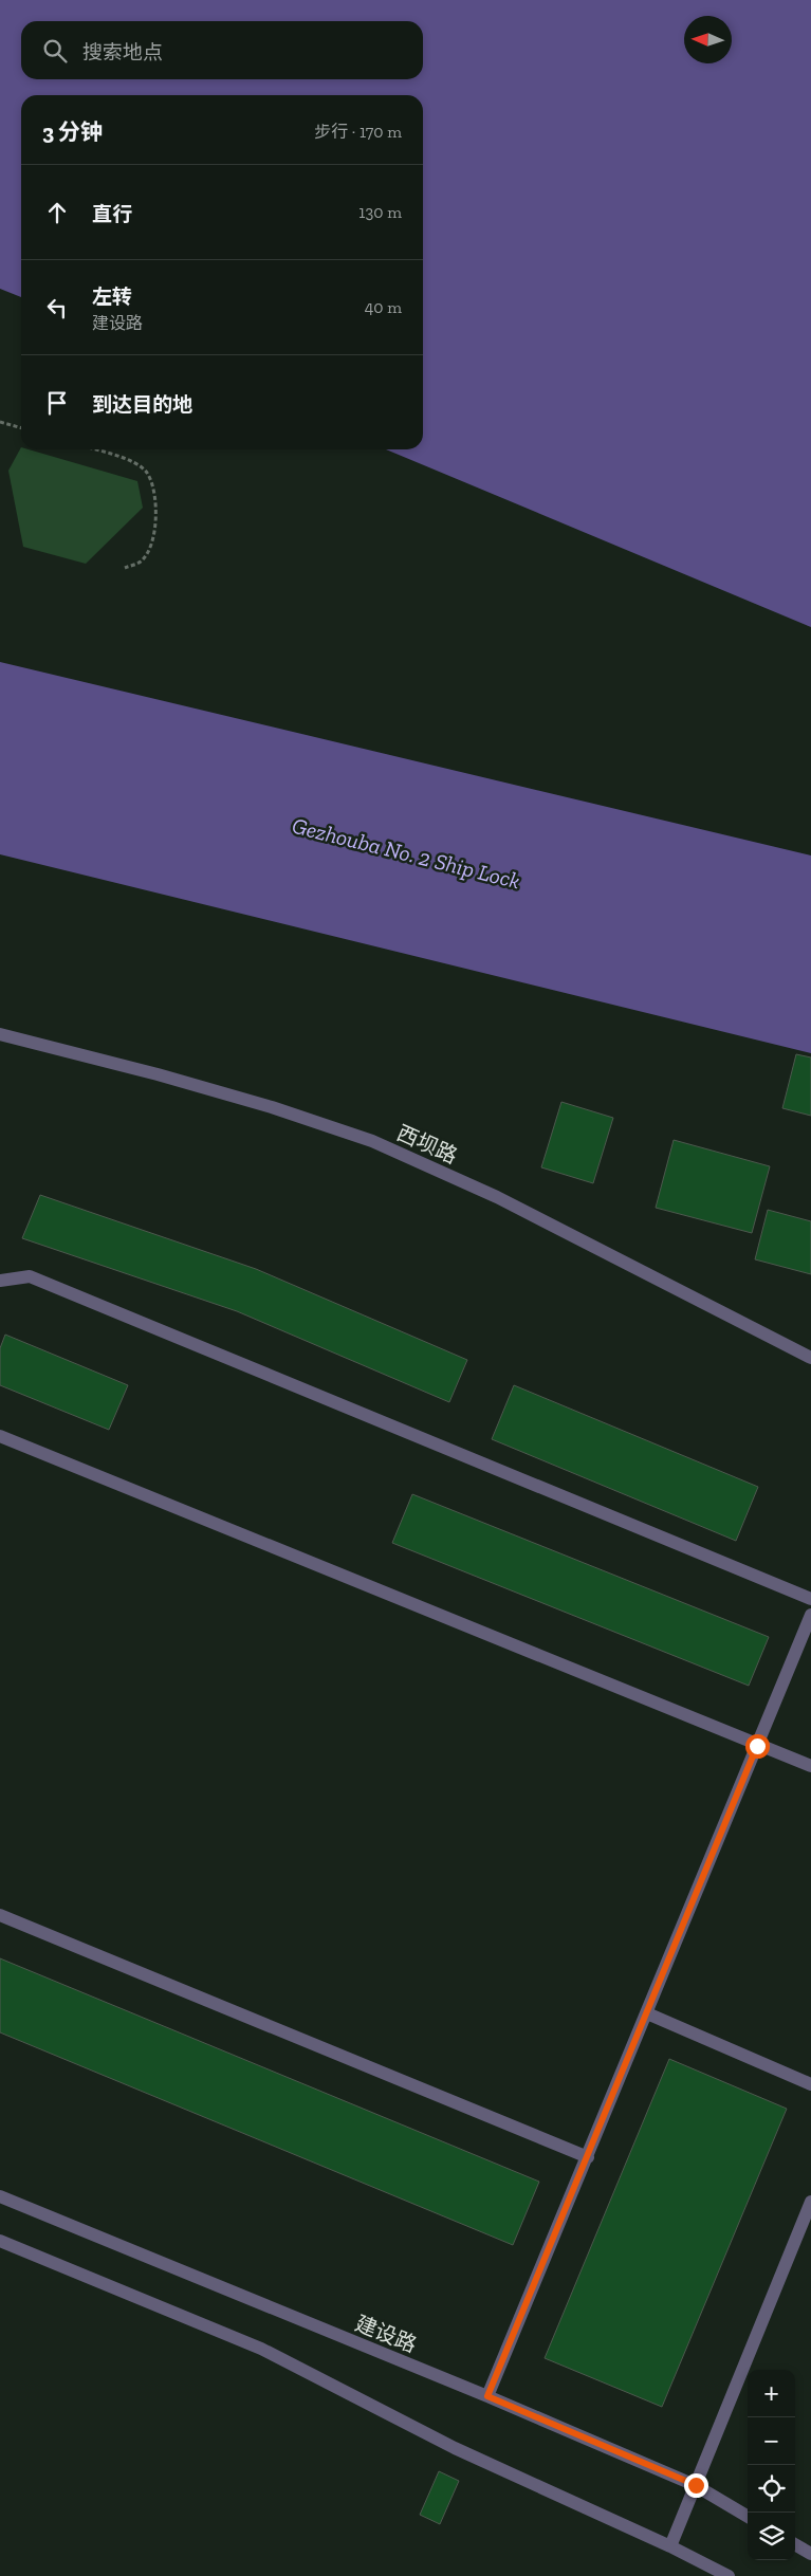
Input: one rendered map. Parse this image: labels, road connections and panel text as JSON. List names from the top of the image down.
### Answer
{
  "streets": {
    "lane": ["西坝路", "建设路"]
  },
  "water": ["Gezhouba No. 2 Ship Lock"],
  "north": "left",
  "page": {
    "search": "搜索地点",
    "heading": ["3 分钟", "步行 · 170 m"],
    "list": [
      ["直行", "130 m"],
      ["左转", "建设路", "40 m"],
      "到达目的地"
    ],
    "map_buttons": ["+", "−"]
  }
}
